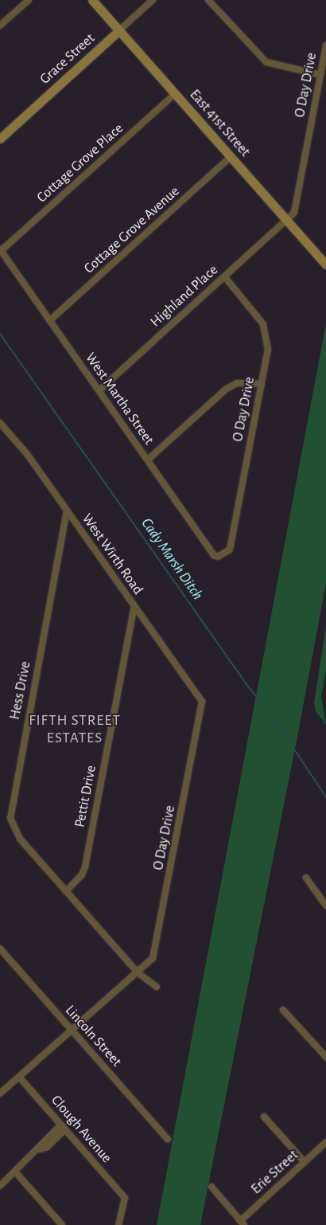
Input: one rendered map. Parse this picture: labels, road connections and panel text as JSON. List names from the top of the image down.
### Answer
{
  "streets": {
    "street": [
      "Grace Street",
      "O Day Drive",
      "East 41st Street",
      "Cottage Grove Place",
      "Cottage Grove Avenue",
      "Highland Place",
      "West Martha Street",
      "West Wirth Road",
      "Hess Drive",
      "Pettit Drive",
      "Lincoln Street",
      "Clough Avenue",
      "Erie Street"
    ]
  },
  "crossings": [
    ["Grace Street", "East 41st Street"],
    ["O Day Drive", "East 41st Street"],
    ["O Day Drive", "Highland Place"],
    ["O Day Drive", "West Martha Street"],
    ["O Day Drive", "West Wirth Road"],
    ["O Day Drive", "Hess Drive"],
    ["O Day Drive", "Lincoln Street"],
    ["O Day Drive", "Clough Avenue"],
    ["East 41st Street", "Cottage Grove Place"],
    ["East 41st Street", "Cottage Grove Avenue"],
    ["East 41st Street", "Highland Place"],
    ["Cottage Grove Place", "West Martha Street"],
    ["Cottage Grove Avenue", "West Martha Street"],
    ["Highland Place", "West Martha Street"],
    ["West Wirth Road", "Hess Drive"],
    ["West Wirth Road", "Pettit Drive"],
    ["Hess Drive", "Pettit Drive"]
  ],
  "districts": ["FIFTH STREET ESTATES"],
  "water": ["Cady Marsh Ditch"]
}
